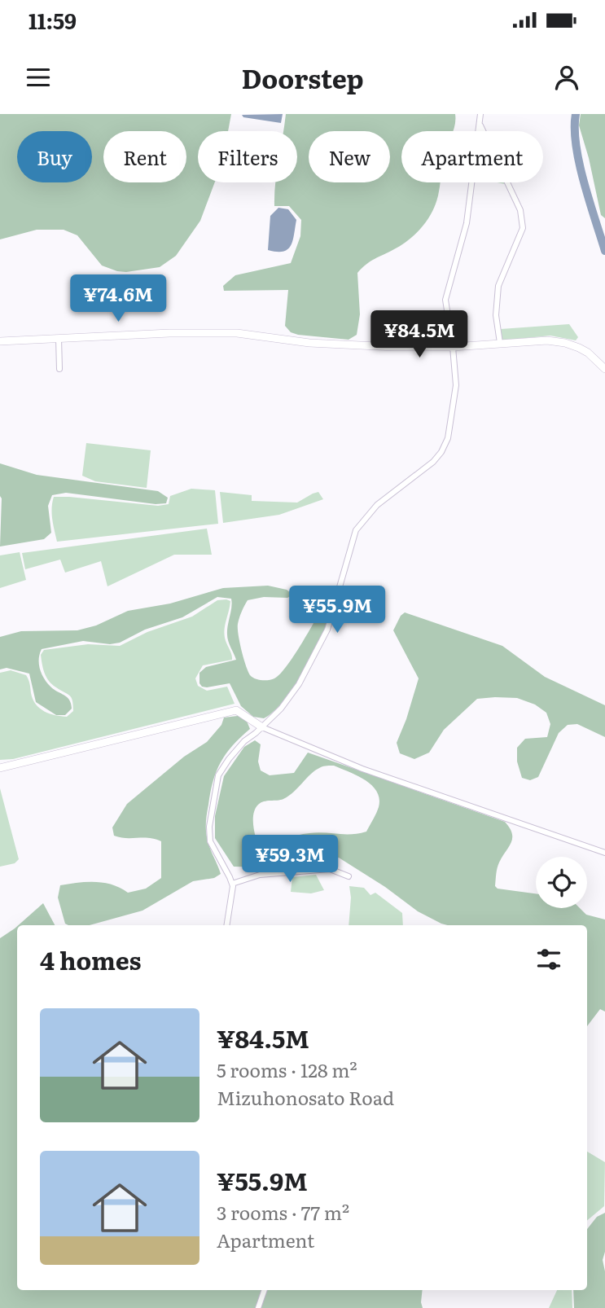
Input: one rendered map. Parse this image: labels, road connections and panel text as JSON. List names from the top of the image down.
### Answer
{
  "page": {
    "status": "11:59",
    "header": "Doorstep",
    "chip": [
      "Buy",
      "Rent",
      "Filters",
      "New",
      "Apartment"
    ],
    "price": [
      "¥74.6M",
      "¥84.5M",
      "¥55.9M",
      "¥59.3M"
    ],
    "heading": "4 homes",
    "list": [
      {
        "name": "¥84.5M",
        "note": "5 rooms · 128 m² · Mizuhonosato Road"
      },
      {
        "name": "¥55.9M",
        "note": "3 rooms · 77 m² · Apartment"
      }
    ]
  }
}
